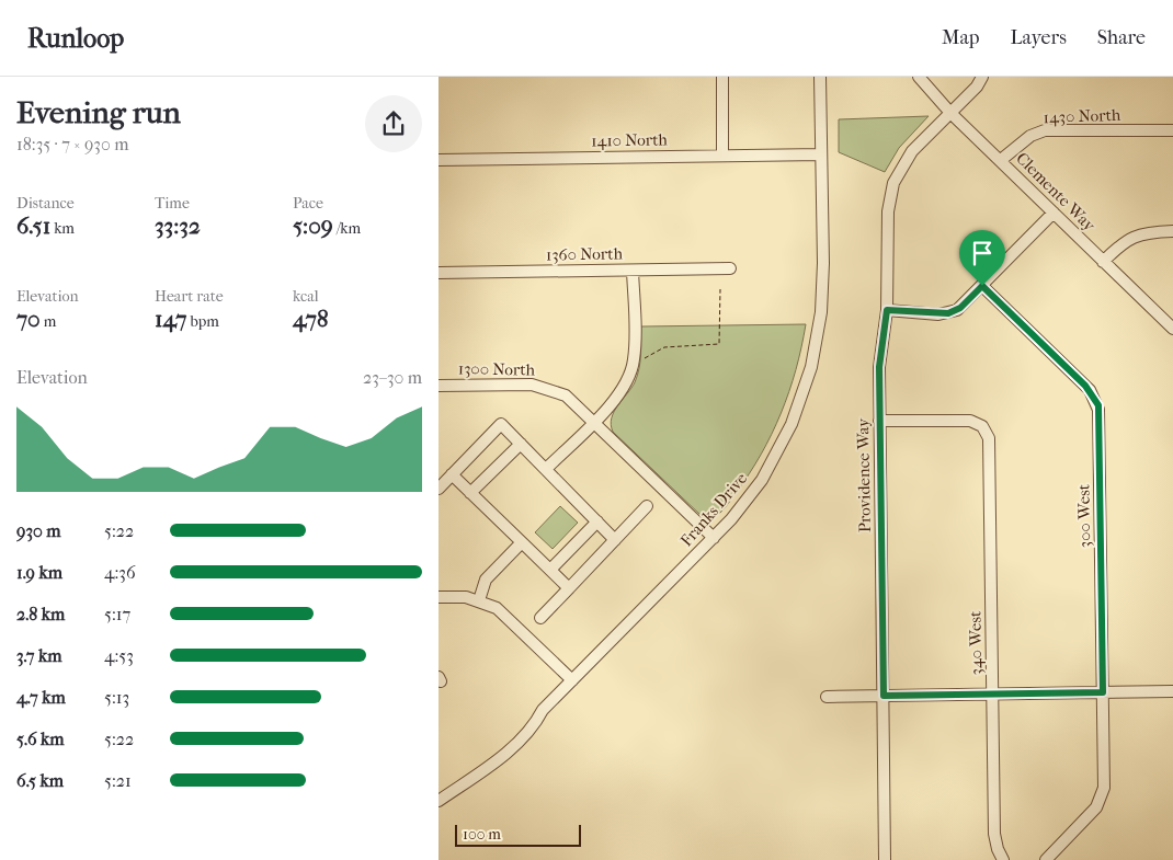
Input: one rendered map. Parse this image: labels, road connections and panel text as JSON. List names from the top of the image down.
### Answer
{
  "streets": {
    "street": [
      "1430 North",
      "1410 North",
      "Clemente Way",
      "1360 North",
      "1300 North",
      "Providence Way",
      "Franks Drive",
      "300 West",
      "340 West"
    ]
  },
  "crossings": [
    ["1430 North", "Clemente Way"],
    ["1410 North", "Franks Drive"],
    ["Clemente Way", "Providence Way"],
    ["Providence Way", "340 West"]
  ],
  "scale_bar": "100 m",
  "page": {
    "header": "Runloop",
    "nav": ["Map", "Layers", "Share"],
    "heading": ["Evening run", "18:35 · 7 × 930 m"],
    "stats": [
      ["Distance", "6.51 km"],
      ["Time", "33:32"],
      ["Pace", "5:09 /km"],
      ["Elevation", "70 m"],
      ["Heart rate", "147 bpm"],
      ["kcal", "478"]
    ],
    "chart": ["Elevation", "23–30 m"],
    "list": [
      {
        "name": "930 m",
        "note": "5:22"
      },
      {
        "name": "1.9 km",
        "note": "4:36"
      },
      {
        "name": "2.8 km",
        "note": "5:17"
      },
      {
        "name": "3.7 km",
        "note": "4:53"
      },
      {
        "name": "4.7 km",
        "note": "5:13"
      },
      {
        "name": "5.6 km",
        "note": "5:22"
      },
      {
        "name": "6.5 km",
        "note": "5:21"
      }
    ],
    "scale": "100 m"
  }
}
